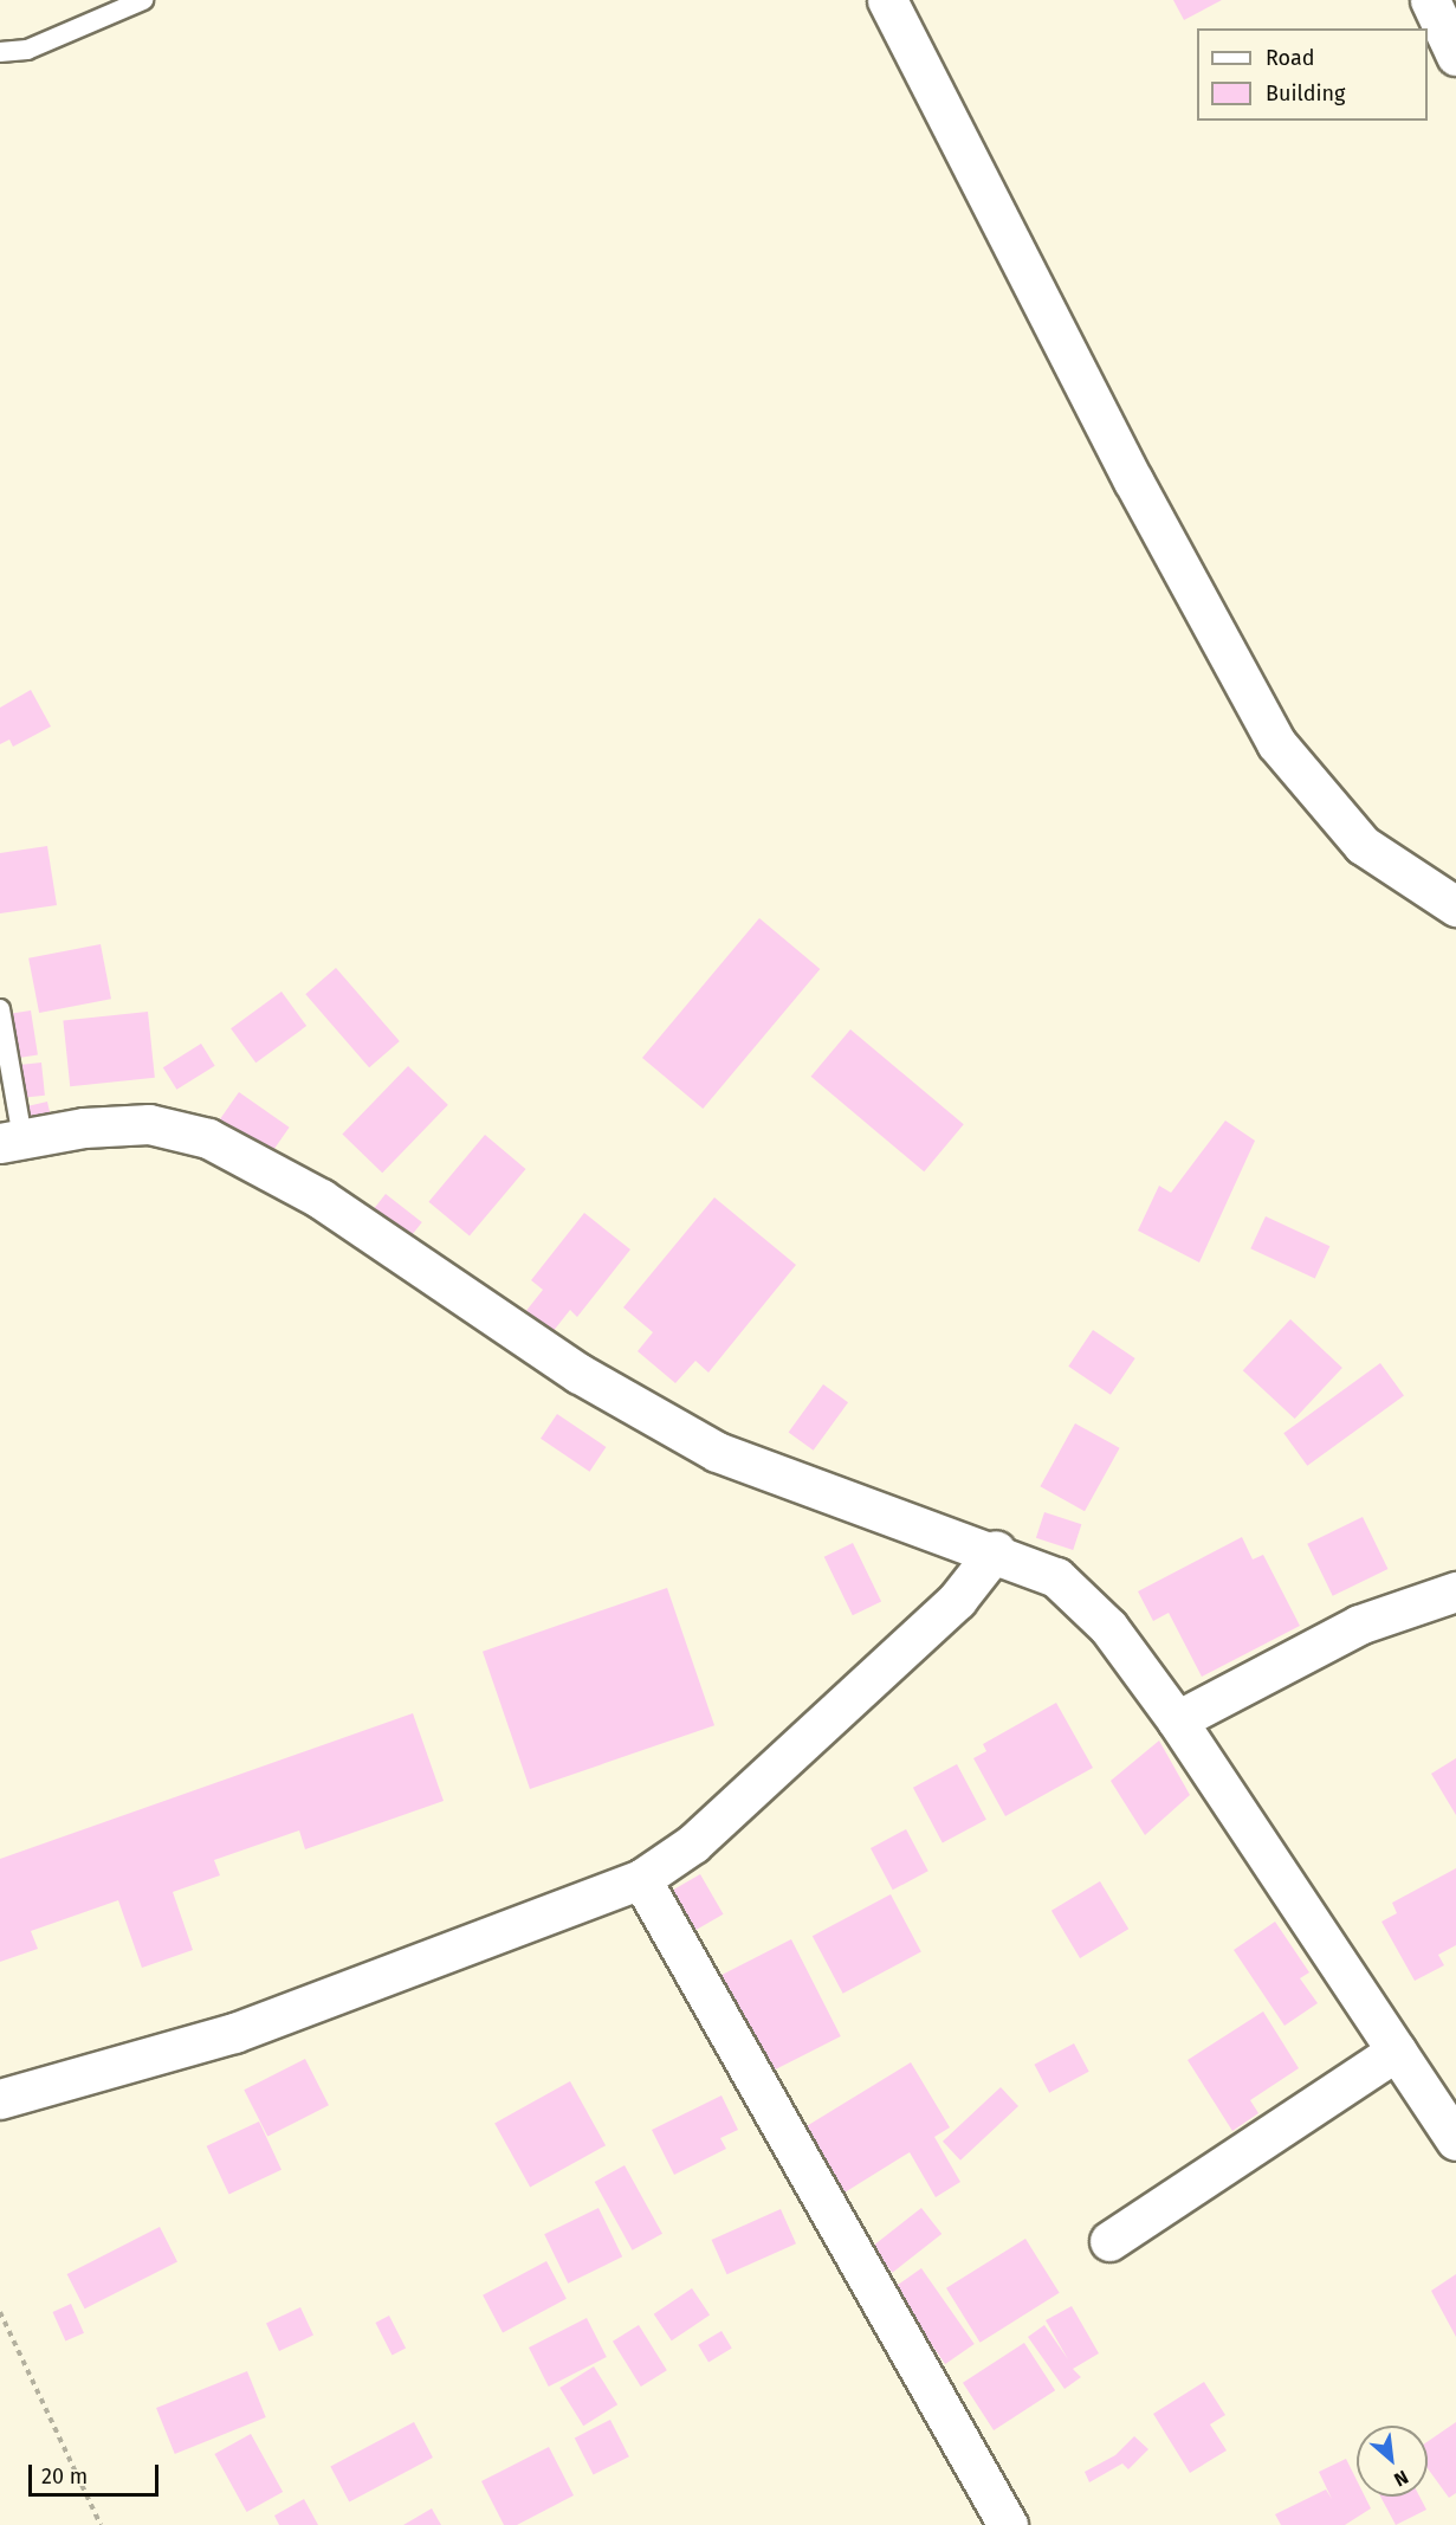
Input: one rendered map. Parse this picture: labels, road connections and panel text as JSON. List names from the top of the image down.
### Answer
{
  "legend": ["Road", "Building"],
  "scale_bar": "20 m",
  "north": "bottom right"
}
